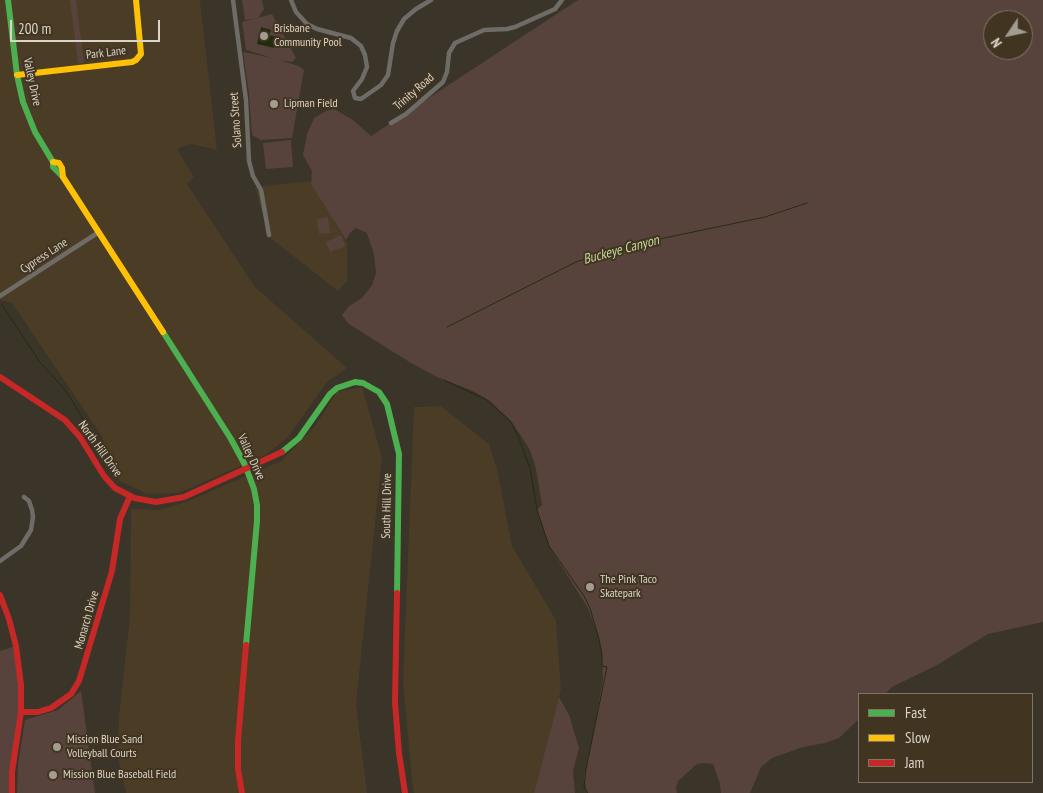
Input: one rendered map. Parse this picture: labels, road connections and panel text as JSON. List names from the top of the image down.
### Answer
{
  "streets": {
    "street": [
      "Park Lane",
      "Valley Drive",
      "Trinity Road",
      "Solano Street",
      "Cypress Lane",
      "North Hill Drive",
      "South Hill Drive",
      "Monarch Drive"
    ]
  },
  "crossings": [
    ["Park Lane", "Valley Drive"],
    ["Valley Drive", "Cypress Lane"],
    ["Valley Drive", "North Hill Drive"],
    ["Valley Drive", "South Hill Drive"],
    ["North Hill Drive", "South Hill Drive"],
    ["North Hill Drive", "Monarch Drive"]
  ],
  "water": ["Buckeye Canyon"],
  "places": [
    "Brisbane Community Pool",
    "Lipman Field",
    "The Pink Taco Skatepark",
    "Mission Blue Sand Volleyball Courts",
    "Mission Blue Baseball Field"
  ],
  "legend": ["Fast", "Slow", "Jam"],
  "scale_bar": "200 m",
  "north": "bottom left"
}
